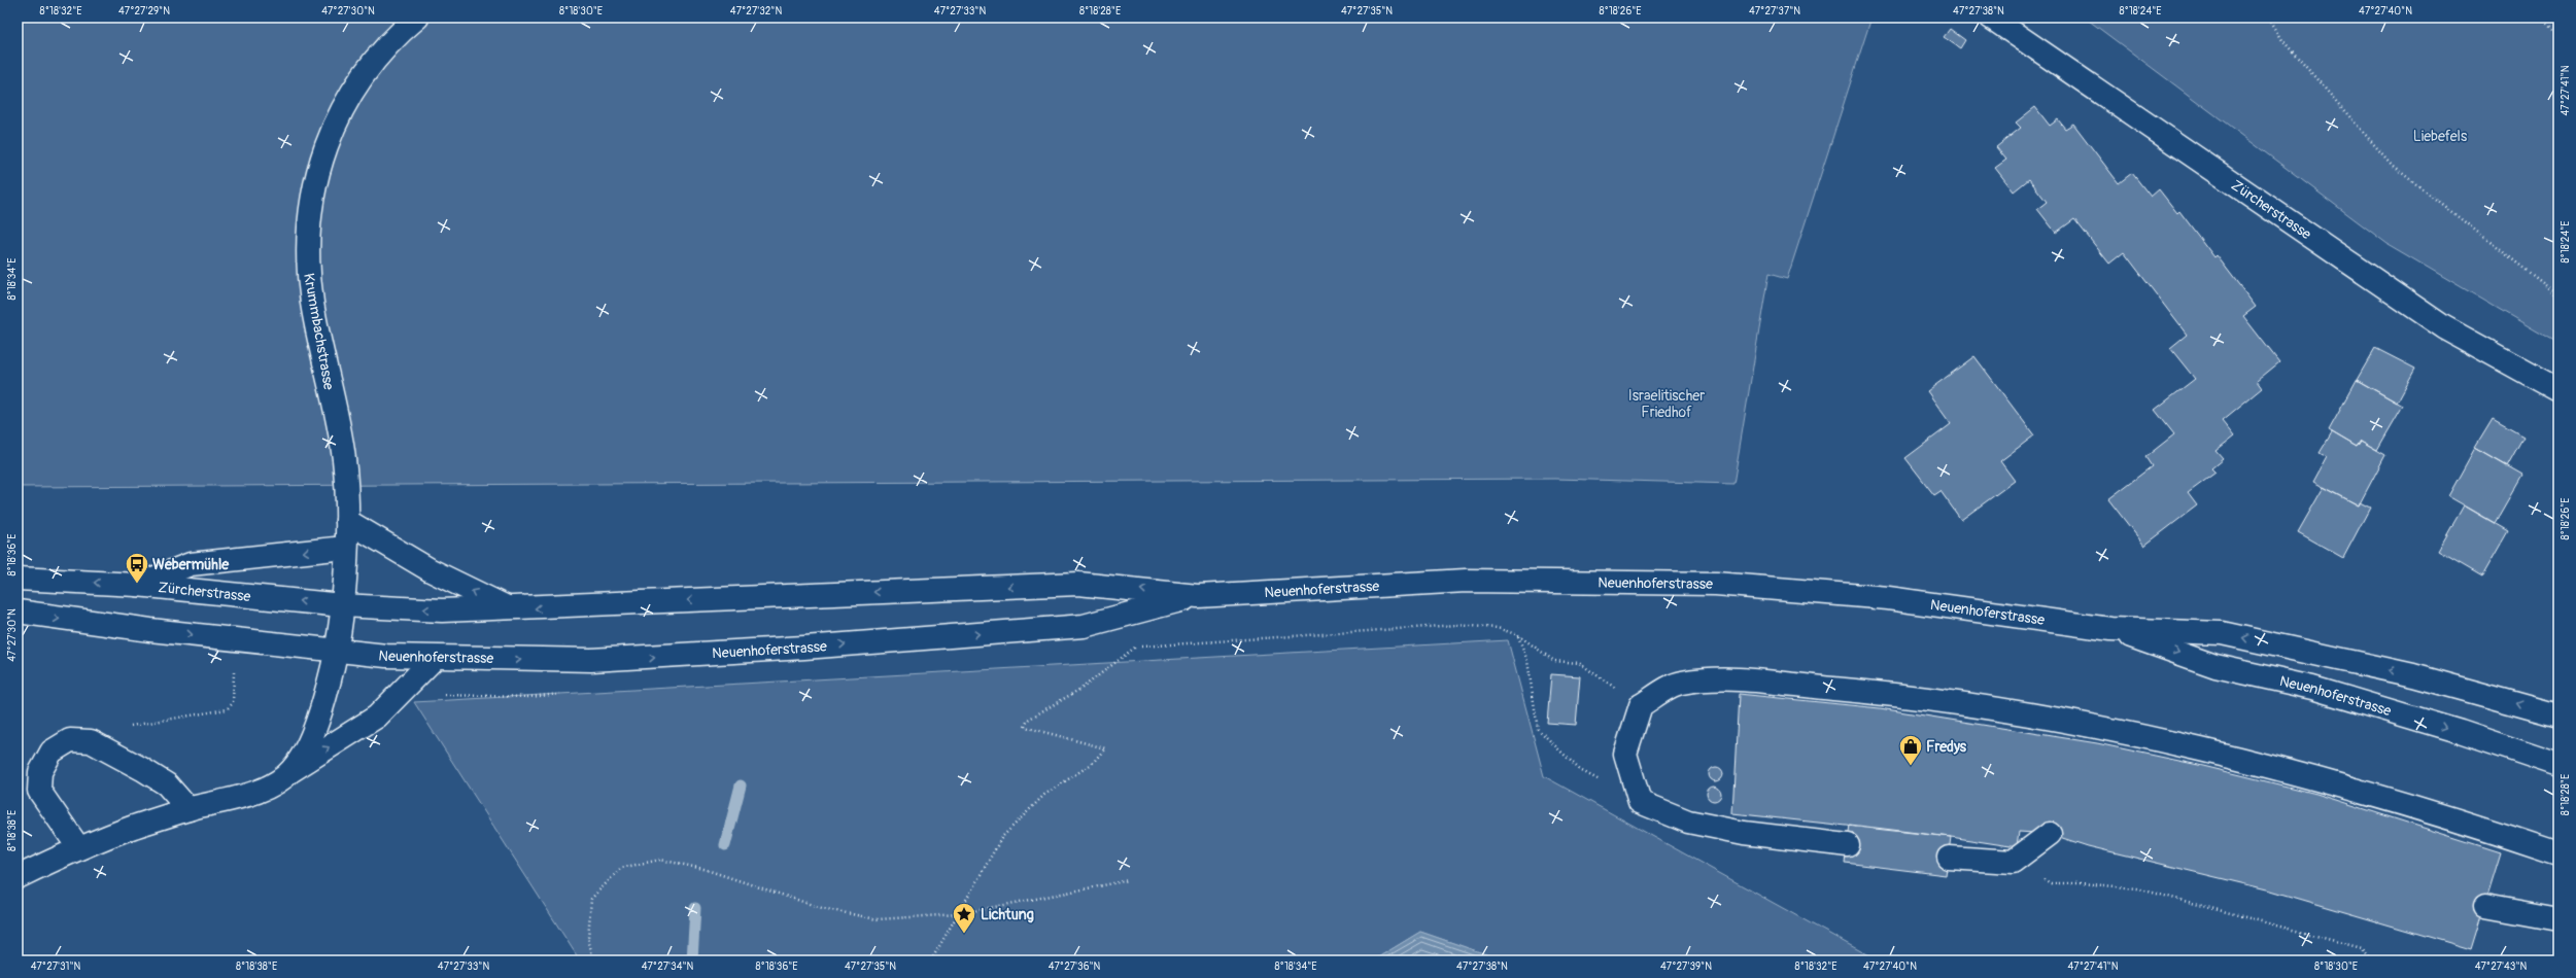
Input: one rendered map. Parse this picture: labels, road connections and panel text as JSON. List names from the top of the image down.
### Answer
{
  "streets": {
    "main road": ["Zürcherstrasse", "Krummbachstrasse", "Neuenhoferstrasse"]
  },
  "crossings": [
    ["Zürcherstrasse", "Krummbachstrasse"],
    ["Zürcherstrasse", "Neuenhoferstrasse"],
    ["Krummbachstrasse", "Neuenhoferstrasse"]
  ],
  "parks": ["Liebefels", "Israelitischer Friedhof"],
  "places": {
    "bus stop": ["Webermühle"],
    "shop": ["Fredys"],
    "place": ["Lichtung"]
  },
  "coordinates": [
    "8°18'32\"E",
    "47°27'29\"N",
    "47°27'30\"N",
    "8°18'30\"E",
    "47°27'32\"N",
    "47°27'33\"N",
    "8°18'28\"E",
    "47°27'35\"N",
    "8°18'26\"E",
    "47°27'37\"N",
    "47°27'38\"N",
    "8°18'24\"E",
    "47°27'40\"N",
    "47°27'41\"N",
    "8°18'34\"E",
    "8°18'36\"E",
    "8°18'38\"E",
    "47°27'31\"N",
    "47°27'34\"N",
    "47°27'36\"N",
    "47°27'39\"N",
    "47°27'43\"N"
  ]
}
